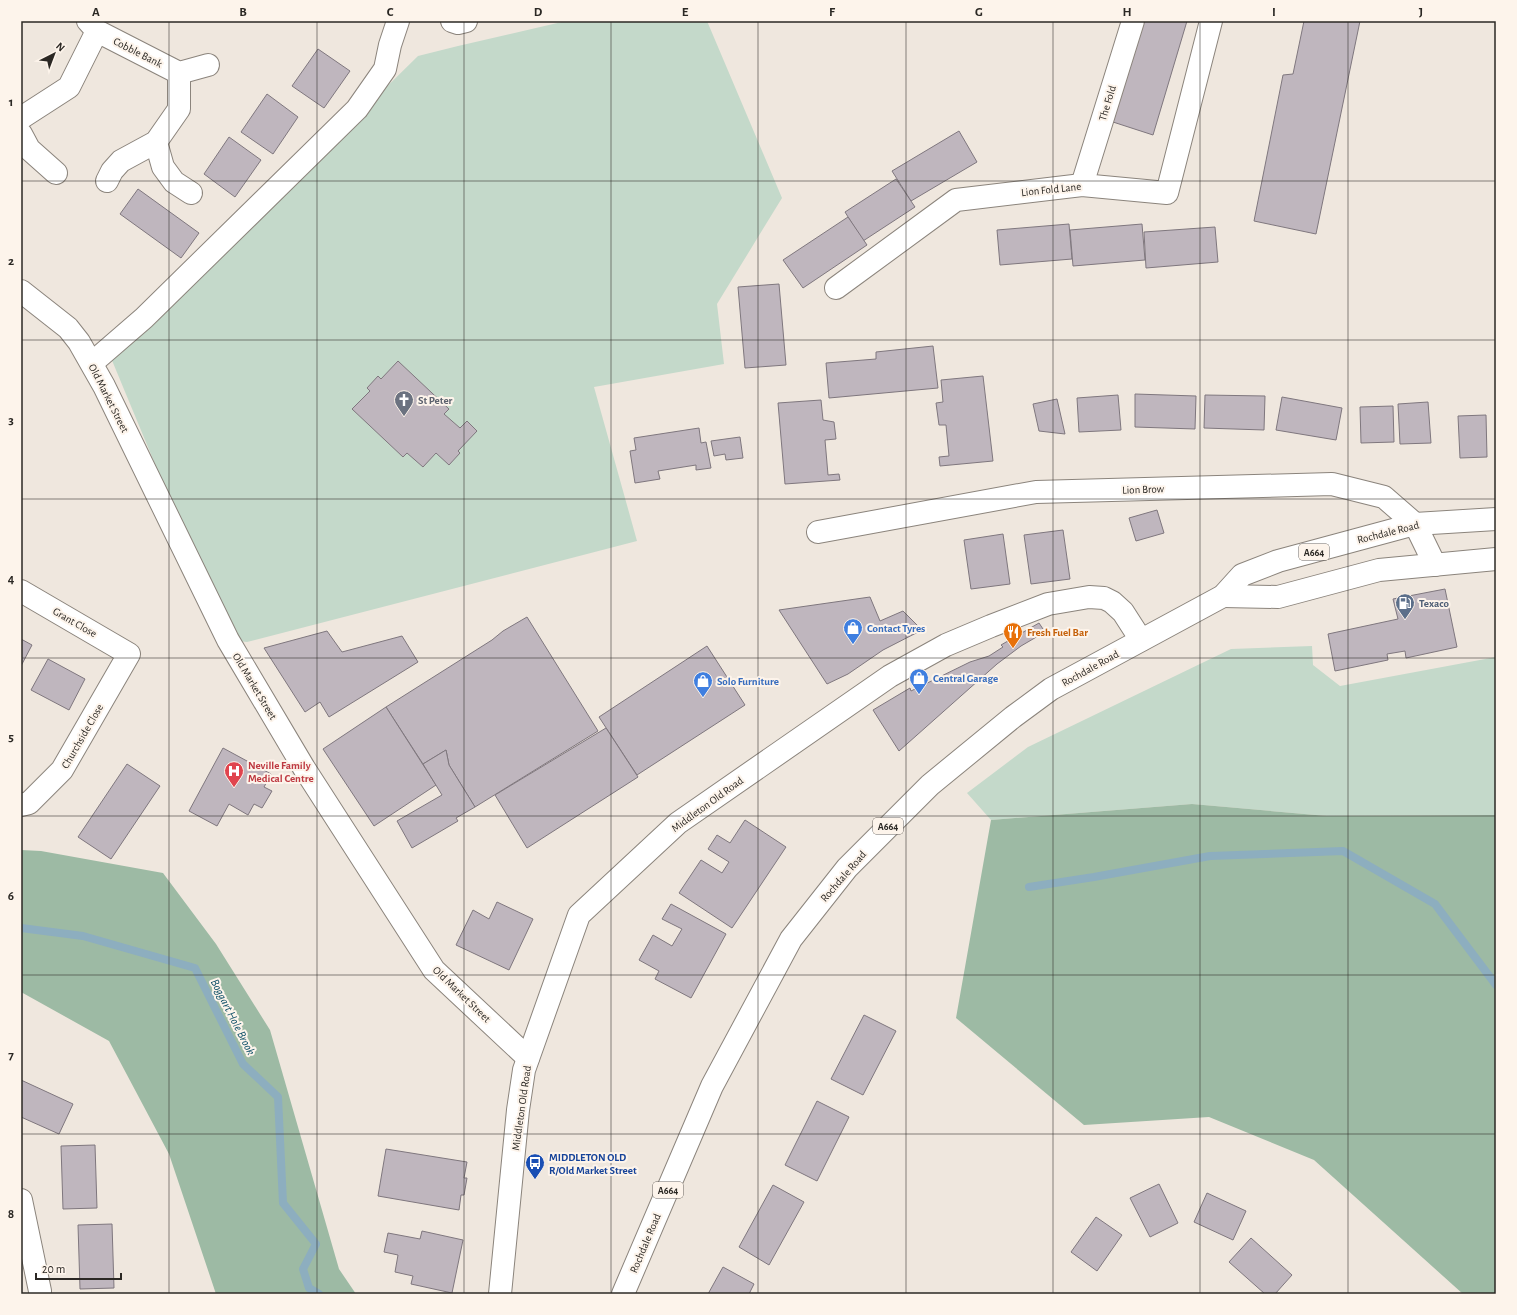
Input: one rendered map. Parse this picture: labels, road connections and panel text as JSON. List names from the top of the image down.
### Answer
{
  "streets": {
    "street": [
      "Cobble Bank",
      "The Fold",
      "Lion Fold Lane",
      "Old Market Street",
      "Lion Brow",
      "Rochdale Road",
      "A664",
      "Grant Close",
      "Churchside Close",
      "Middleton Old Road"
    ]
  },
  "crossings": [
    ["The Fold", "Lion Fold Lane"],
    ["Old Market Street", "Middleton Old Road"],
    ["Lion Brow", "Rochdale Road"],
    ["Rochdale Road", "Middleton Old Road"],
    ["Grant Close", "Churchside Close"]
  ],
  "water": ["Boggart Hole Brook"],
  "places": {
    "church": ["St Peter"],
    "fuel station": ["Texaco"],
    "shop": ["Contact Tyres", "Central Garage", "Solo Furniture"],
    "restaurant": ["Fresh Fuel Bar"],
    "hospital": ["Neville Family Medical Centre"],
    "bus stop": ["MIDDLETON OLD R/Old Market Street"]
  },
  "scale_bar": "20 m",
  "north": "top right",
  "grid": {
    "columns": [
      "A",
      "B",
      "C",
      "D",
      "E",
      "F",
      "G",
      "H",
      "I",
      "J"
    ],
    "rows": [
      "1",
      "2",
      "3",
      "4",
      "5",
      "6",
      "7",
      "8"
    ]
  }
}
